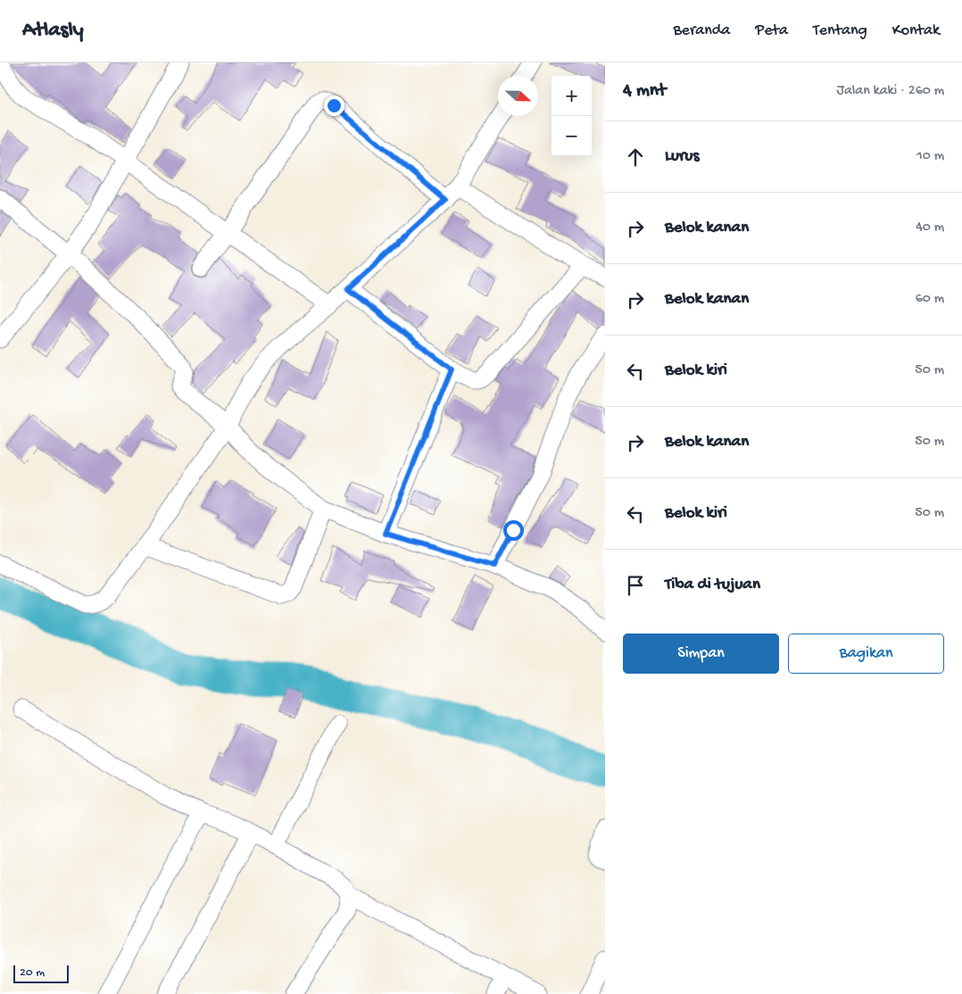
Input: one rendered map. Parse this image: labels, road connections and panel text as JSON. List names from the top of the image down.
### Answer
{
  "scale_bar": "20 m",
  "north": "right",
  "page": {
    "header": "Atlasly",
    "nav": [
      "Beranda",
      "Peta",
      "Tentang",
      "Kontak"
    ],
    "heading": ["4 mnt", "Jalan kaki · 260 m"],
    "map_buttons": ["+", "−"],
    "list": [
      ["Lurus", "10 m"],
      ["Belok kanan", "40 m"],
      ["Belok kanan", "60 m"],
      ["Belok kiri", "50 m"],
      ["Belok kanan", "50 m"],
      ["Belok kiri", "50 m"],
      "Tiba di tujuan"
    ],
    "buttons": ["Simpan", "Bagikan"],
    "scale": "20 m"
  }
}
